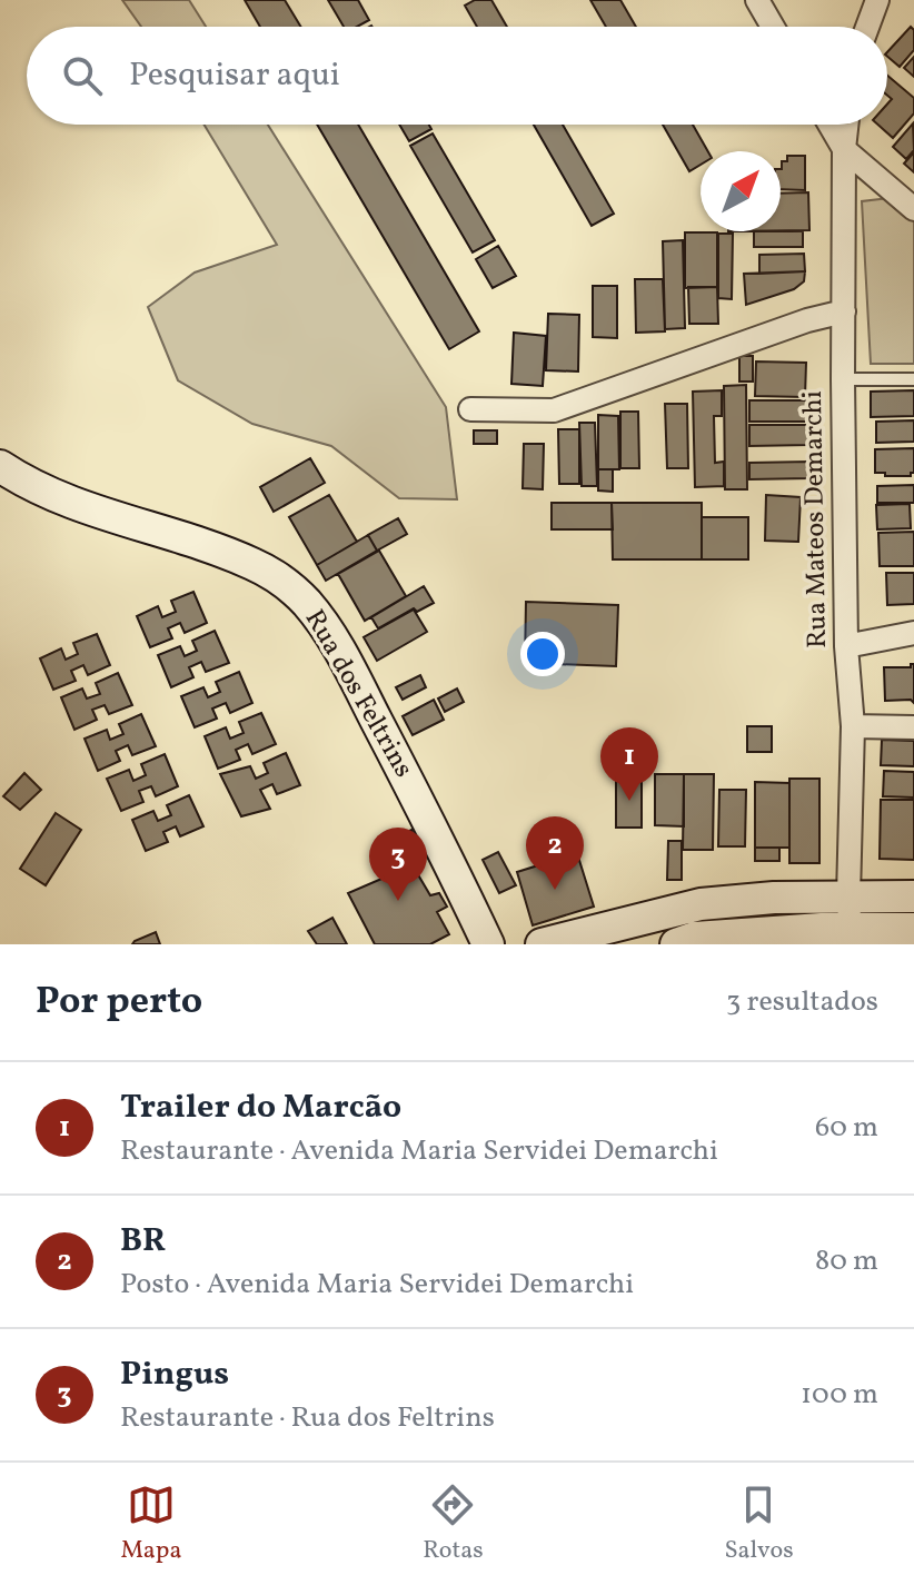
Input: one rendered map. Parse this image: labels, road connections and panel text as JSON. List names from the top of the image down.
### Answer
{
  "streets": {
    "street": ["Rua Mateos Demarchi", "Rua dos Feltrins"]
  },
  "north": "top right",
  "page": {
    "search": "Pesquisar aqui",
    "pins": ["1", "2", "3"],
    "heading": ["Por perto", "3 resultados"],
    "list": [
      {
        "mark": "1",
        "name": "Trailer do Marcão",
        "note": "Restaurante · Avenida Maria Servidei Demarchi",
        "value": "60 m"
      },
      {
        "mark": "2",
        "name": "BR",
        "note": "Posto · Avenida Maria Servidei Demarchi",
        "value": "80 m"
      },
      {
        "mark": "3",
        "name": "Pingus",
        "note": "Restaurante · Rua dos Feltrins",
        "value": "100 m"
      }
    ],
    "nav": ["Mapa", "Rotas", "Salvos"]
  }
}
